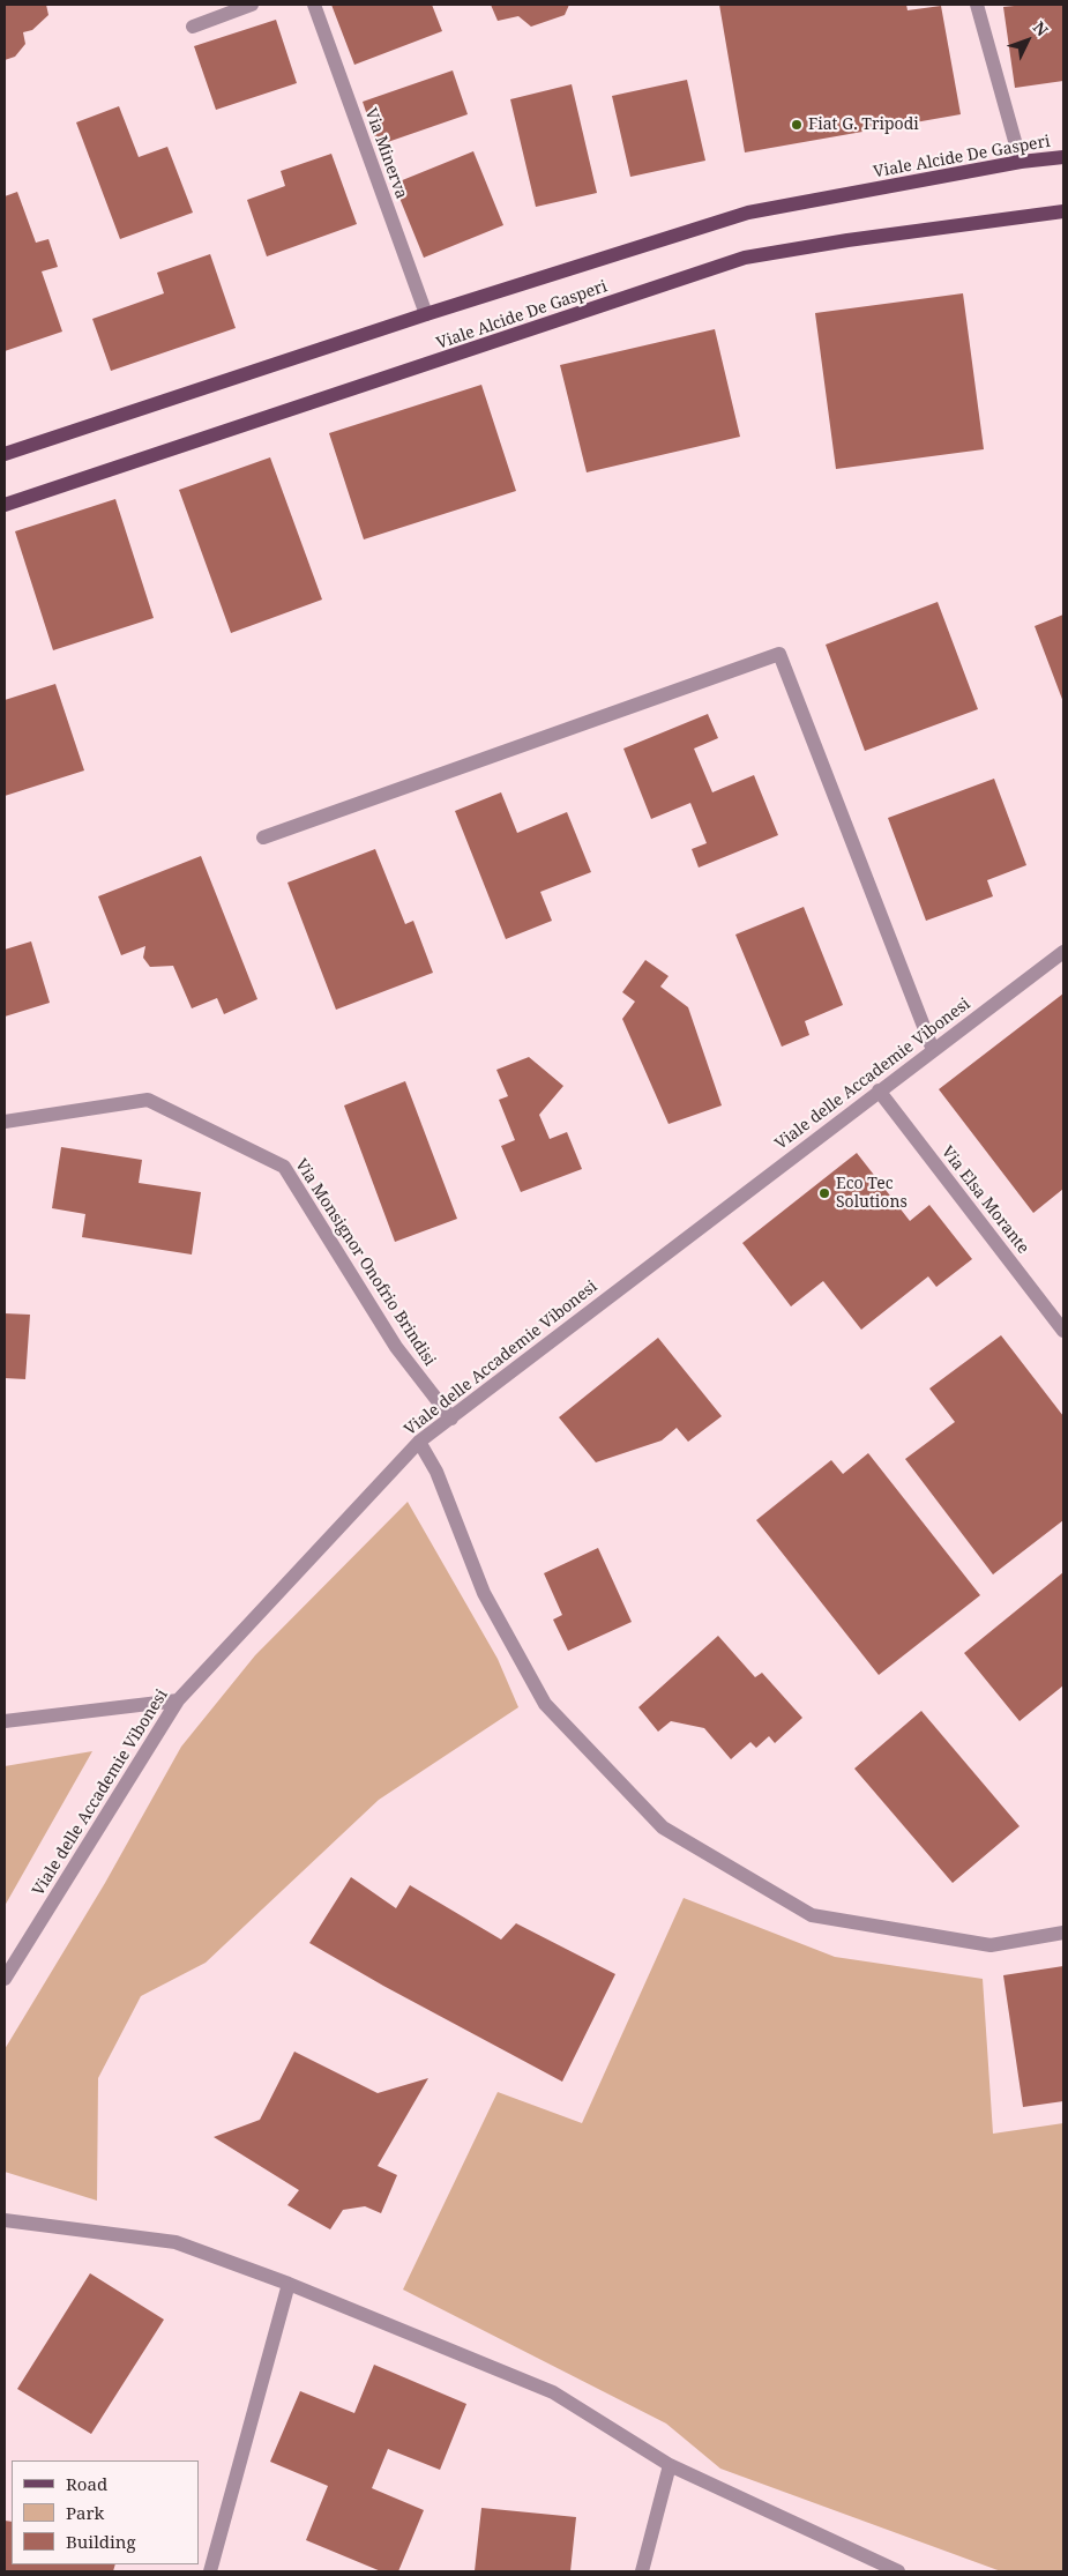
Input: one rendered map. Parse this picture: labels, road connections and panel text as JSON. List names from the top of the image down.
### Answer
{
  "streets": {
    "main road": ["Viale Alcide De Gasperi"],
    "street": [
      "Via Minerva",
      "Viale delle Accademie Vibonesi",
      "Via Elsa Morante",
      "Via Monsignor Onofrio Brindisi"
    ]
  },
  "crossings": [
    ["Via Minerva", "Viale Alcide De Gasperi"],
    ["Viale delle Accademie Vibonesi", "Via Elsa Morante"],
    ["Viale delle Accademie Vibonesi", "Via Monsignor Onofrio Brindisi"]
  ],
  "places": ["Fiat G. Tripodi", "Eco Tec Solutions"],
  "legend": ["Road", "Park", "Building"],
  "north": "top right"
}
